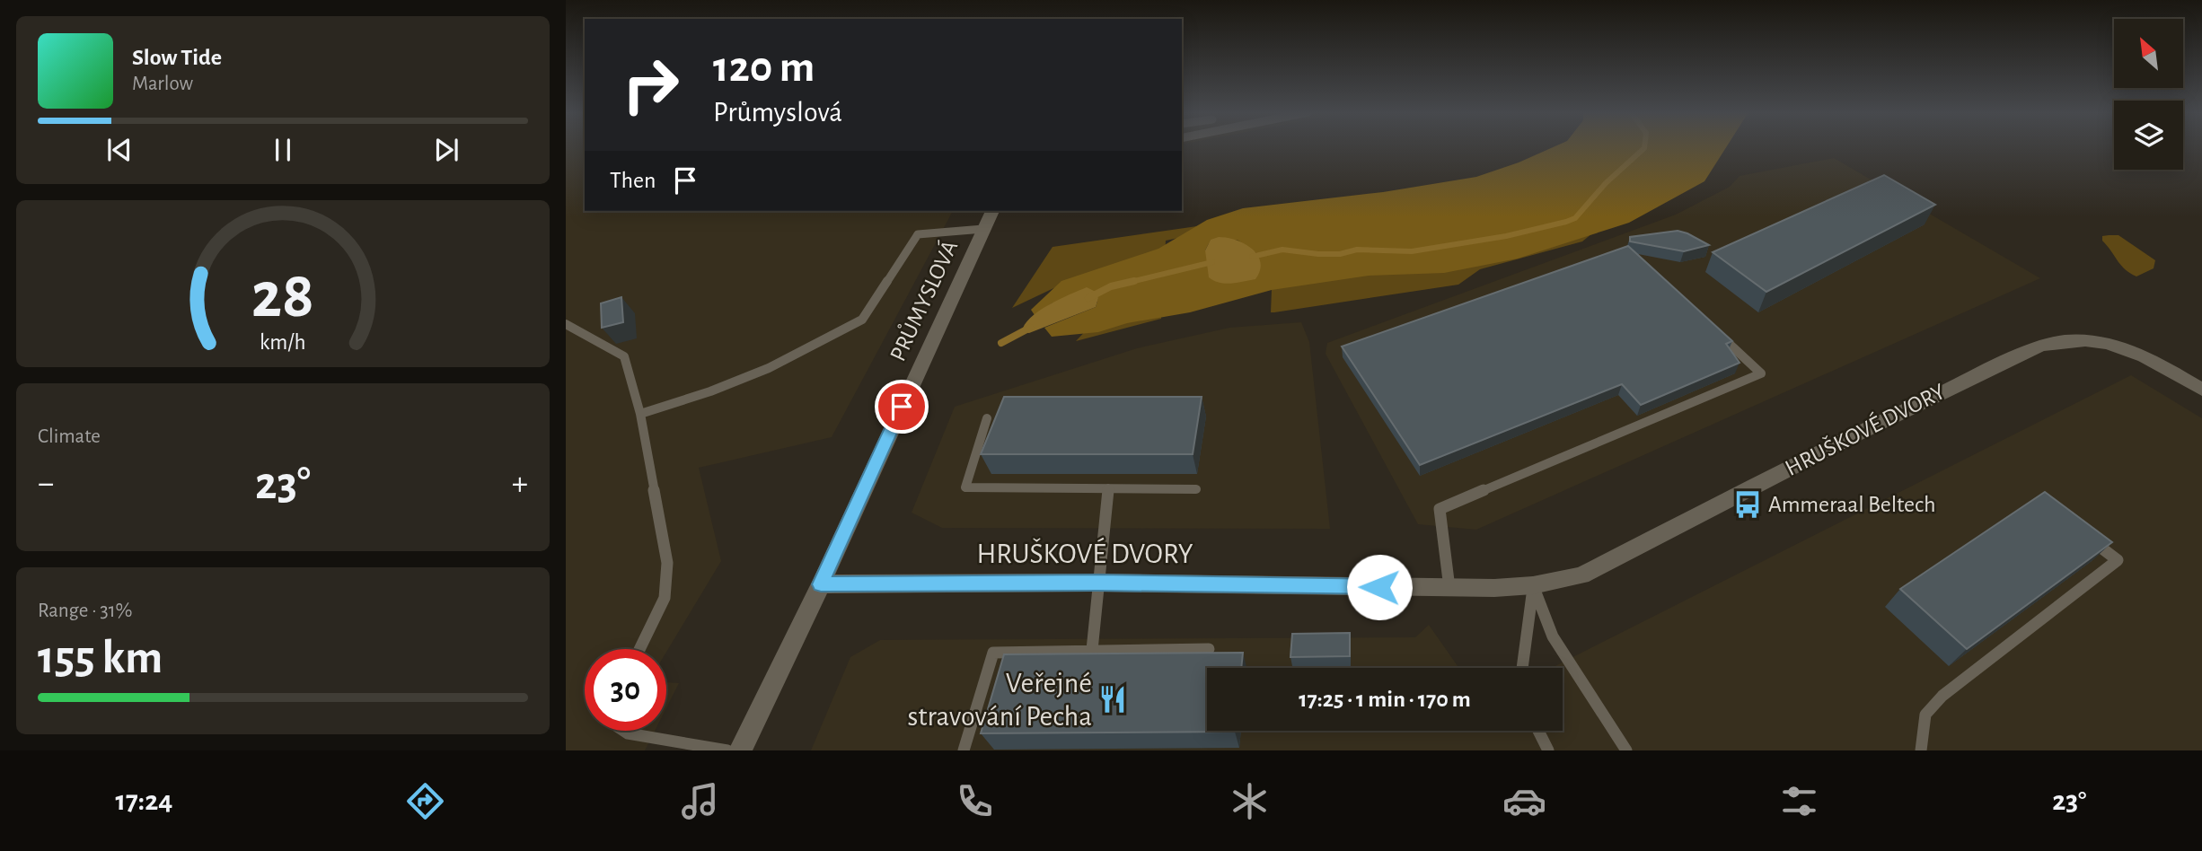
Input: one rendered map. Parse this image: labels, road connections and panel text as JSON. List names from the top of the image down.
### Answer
{
  "streets": {
    "street": ["PRŮMYSLOVÁ", "HRUŠKOVÉ DVORY"]
  },
  "crossings": [
    ["PRŮMYSLOVÁ", "HRUŠKOVÉ DVORY"]
  ],
  "places": {
    "bus stop": ["Ammeraal Beltech"],
    "restaurant": ["Veřejné stravování Pecha"]
  },
  "north": "top left",
  "page": {
    "turn": ["120 m", "Průmyslová"],
    "song": ["Slow Tide", "Marlow"],
    "then": "Then",
    "tile": [
      "Climate",
      ["Range · 31%", "155 km"]
    ],
    "heat": ["−", "23°", "+"],
    "limit": "30",
    "trip": "17:25 · 1 min · 170 m",
    "tabs": ["17:24", "23°"],
    "gauge": ["28", "km/h"]
  }
}
